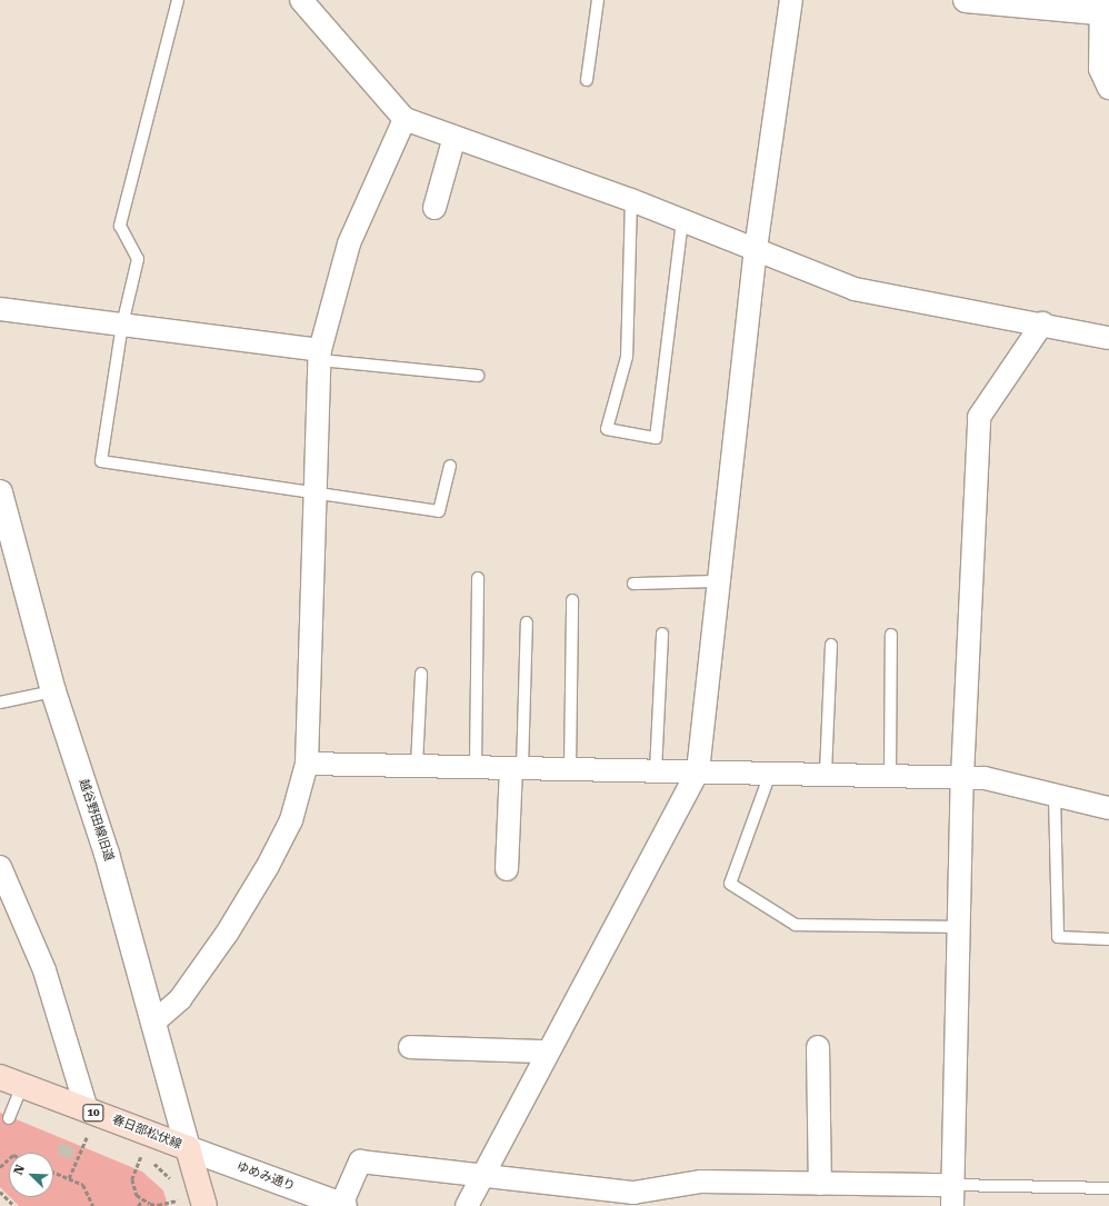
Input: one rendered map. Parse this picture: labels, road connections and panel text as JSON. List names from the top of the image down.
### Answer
{
  "streets": {
    "main road": ["10", "春日部松伏線"],
    "street": ["越谷野田線旧道", "ゆめみ通り"]
  },
  "crossings": [
    ["越谷野田線旧道", "春日部松伏線"],
    ["越谷野田線旧道", "ゆめみ通り"],
    ["春日部松伏線", "ゆめみ通り"]
  ],
  "north": "top left"
}
